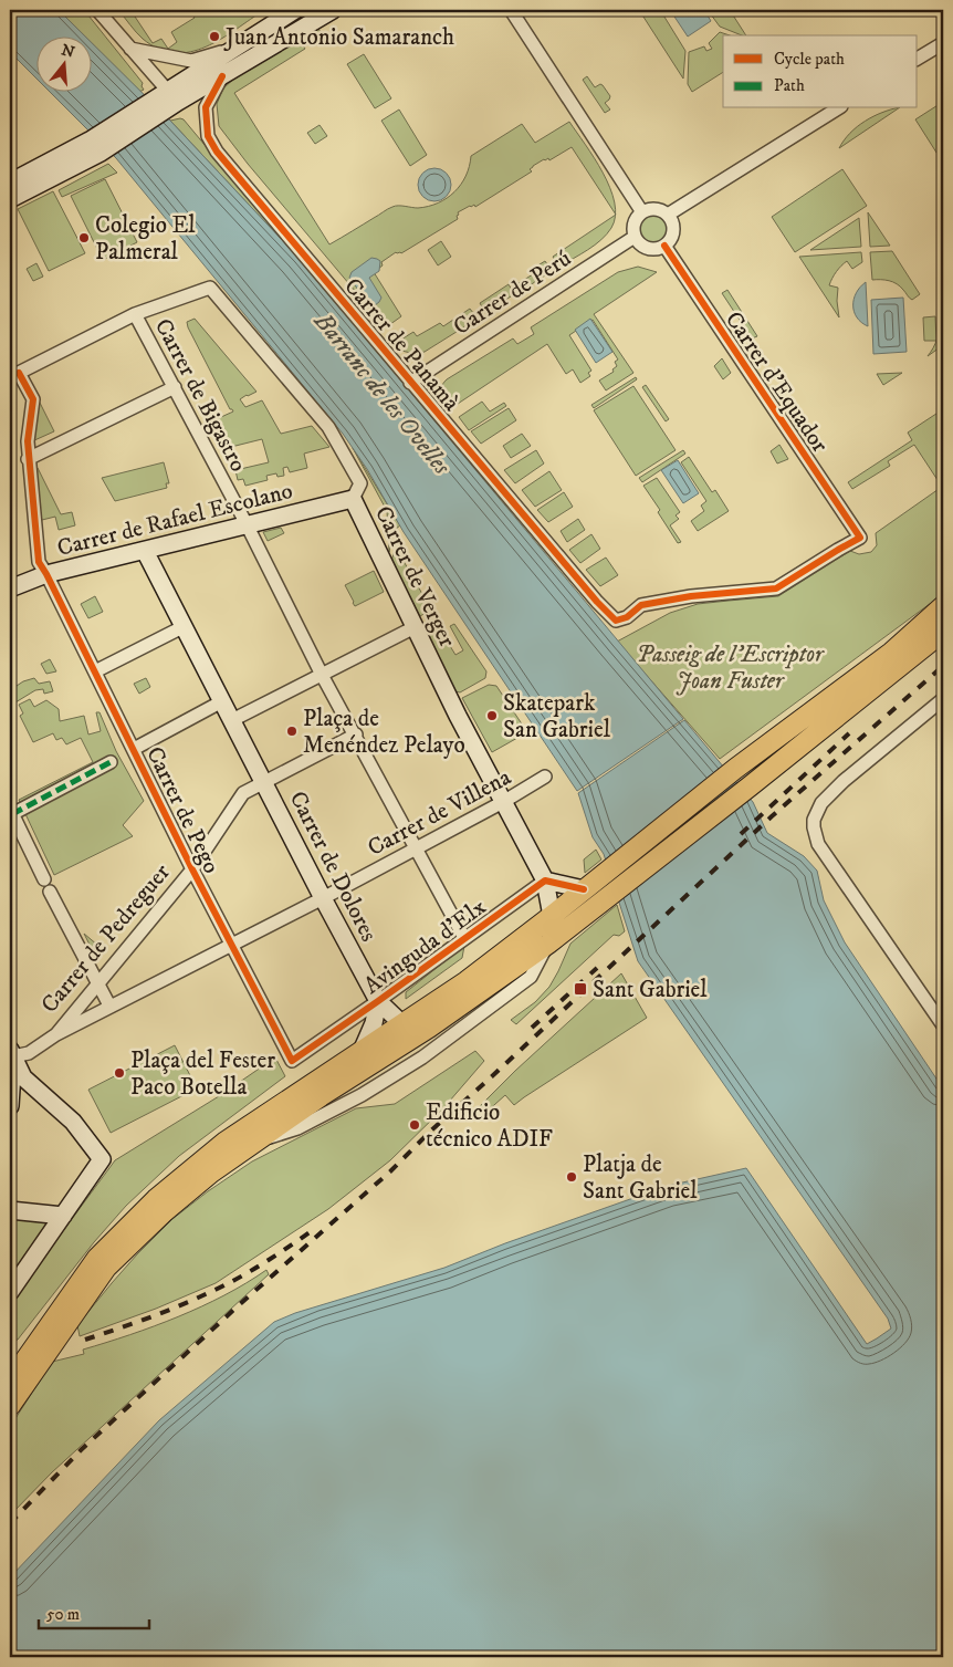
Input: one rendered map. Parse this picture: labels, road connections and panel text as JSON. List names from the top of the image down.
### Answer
{
  "streets": {
    "main road": ["Avinguda d'Elx"],
    "street": [
      "Carrer de Perú",
      "Carrer de Panamà",
      "Carrer d'Equador",
      "Carrer de Bigastro",
      "Carrer de Rafael Escolano",
      "Carrer de Verger",
      "Carrer de Pego",
      "Carrer de Villena",
      "Carrer de Dolores",
      "Carrer de Pedreguer"
    ]
  },
  "crossings": [
    ["Carrer de Perú", "Carrer de Panamà"],
    ["Carrer de Perú", "Carrer d'Equador"],
    ["Carrer de Panamà", "Carrer d'Equador"],
    ["Carrer de Bigastro", "Carrer de Rafael Escolano"],
    ["Carrer de Bigastro", "Carrer de Verger"],
    ["Carrer de Rafael Escolano", "Carrer de Verger"],
    ["Carrer de Rafael Escolano", "Carrer de Pego"],
    ["Carrer de Verger", "Carrer de Villena"],
    ["Carrer de Verger", "Avinguda d'Elx"],
    ["Carrer de Pego", "Carrer de Villena"],
    ["Carrer de Pego", "Carrer de Pedreguer"],
    ["Carrer de Pego", "Avinguda d'Elx"],
    ["Carrer de Villena", "Carrer de Dolores"],
    ["Carrer de Villena", "Carrer de Pedreguer"],
    ["Carrer de Dolores", "Carrer de Pedreguer"],
    ["Carrer de Dolores", "Avinguda d'Elx"]
  ],
  "water": ["Barranc de les Ovelles"],
  "parks": ["Passeig de l'Escriptor Joan Fuster"],
  "places": {
    "other": [
      "Juan Antonio Samaranch",
      "Colegio El Palmeral",
      "Skatepark San Gabriel",
      "Plaça de Menéndez Pelayo",
      "Plaça del Fester Paco Botella",
      "Edificio técnico ADIF",
      "Platja de Sant Gabriel"
    ],
    "transit": ["Sant Gabriel"]
  },
  "legend": ["Cycle path", "Path"],
  "scale_bar": "50 m",
  "north": "top"
}
